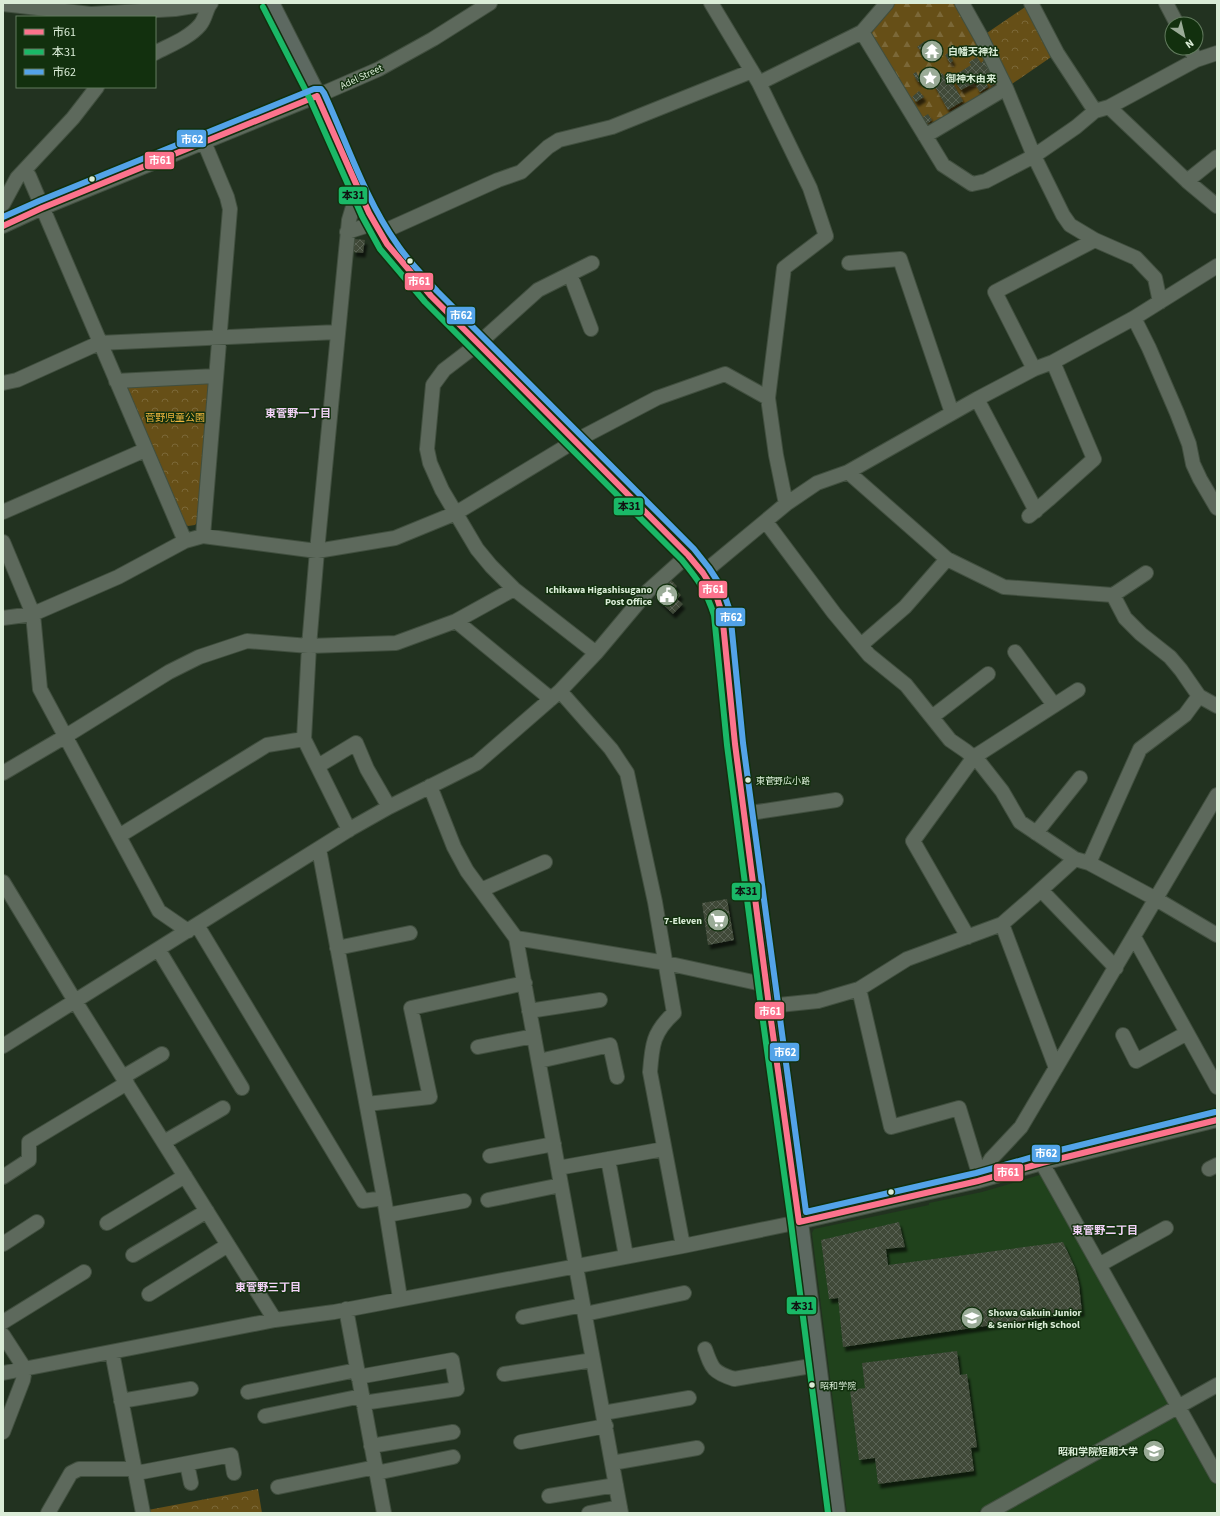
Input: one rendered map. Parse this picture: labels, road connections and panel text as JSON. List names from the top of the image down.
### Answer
{
  "streets": {
    "street": ["Adel Street"]
  },
  "districts": ["東菅野一丁目", "東菅野二丁目", "東菅野三丁目"],
  "parks": ["菅野児童公園"],
  "places": {
    "temple": ["白幡天神社"],
    "place": ["御神木由来"],
    "public building": ["Ichikawa Higashisugano Post Office"],
    "other": ["東菅野広小路", "昭和学院"],
    "supermarket": ["7-Eleven"],
    "school or university": ["Showa Gakuin Junior & Senior High School", "昭和学院短期大学"]
  },
  "lines": ["transit line 本31", "transit line 市62", "transit line 市61"],
  "legend": ["市61", "本31", "市62"],
  "north": "bottom right"
}
